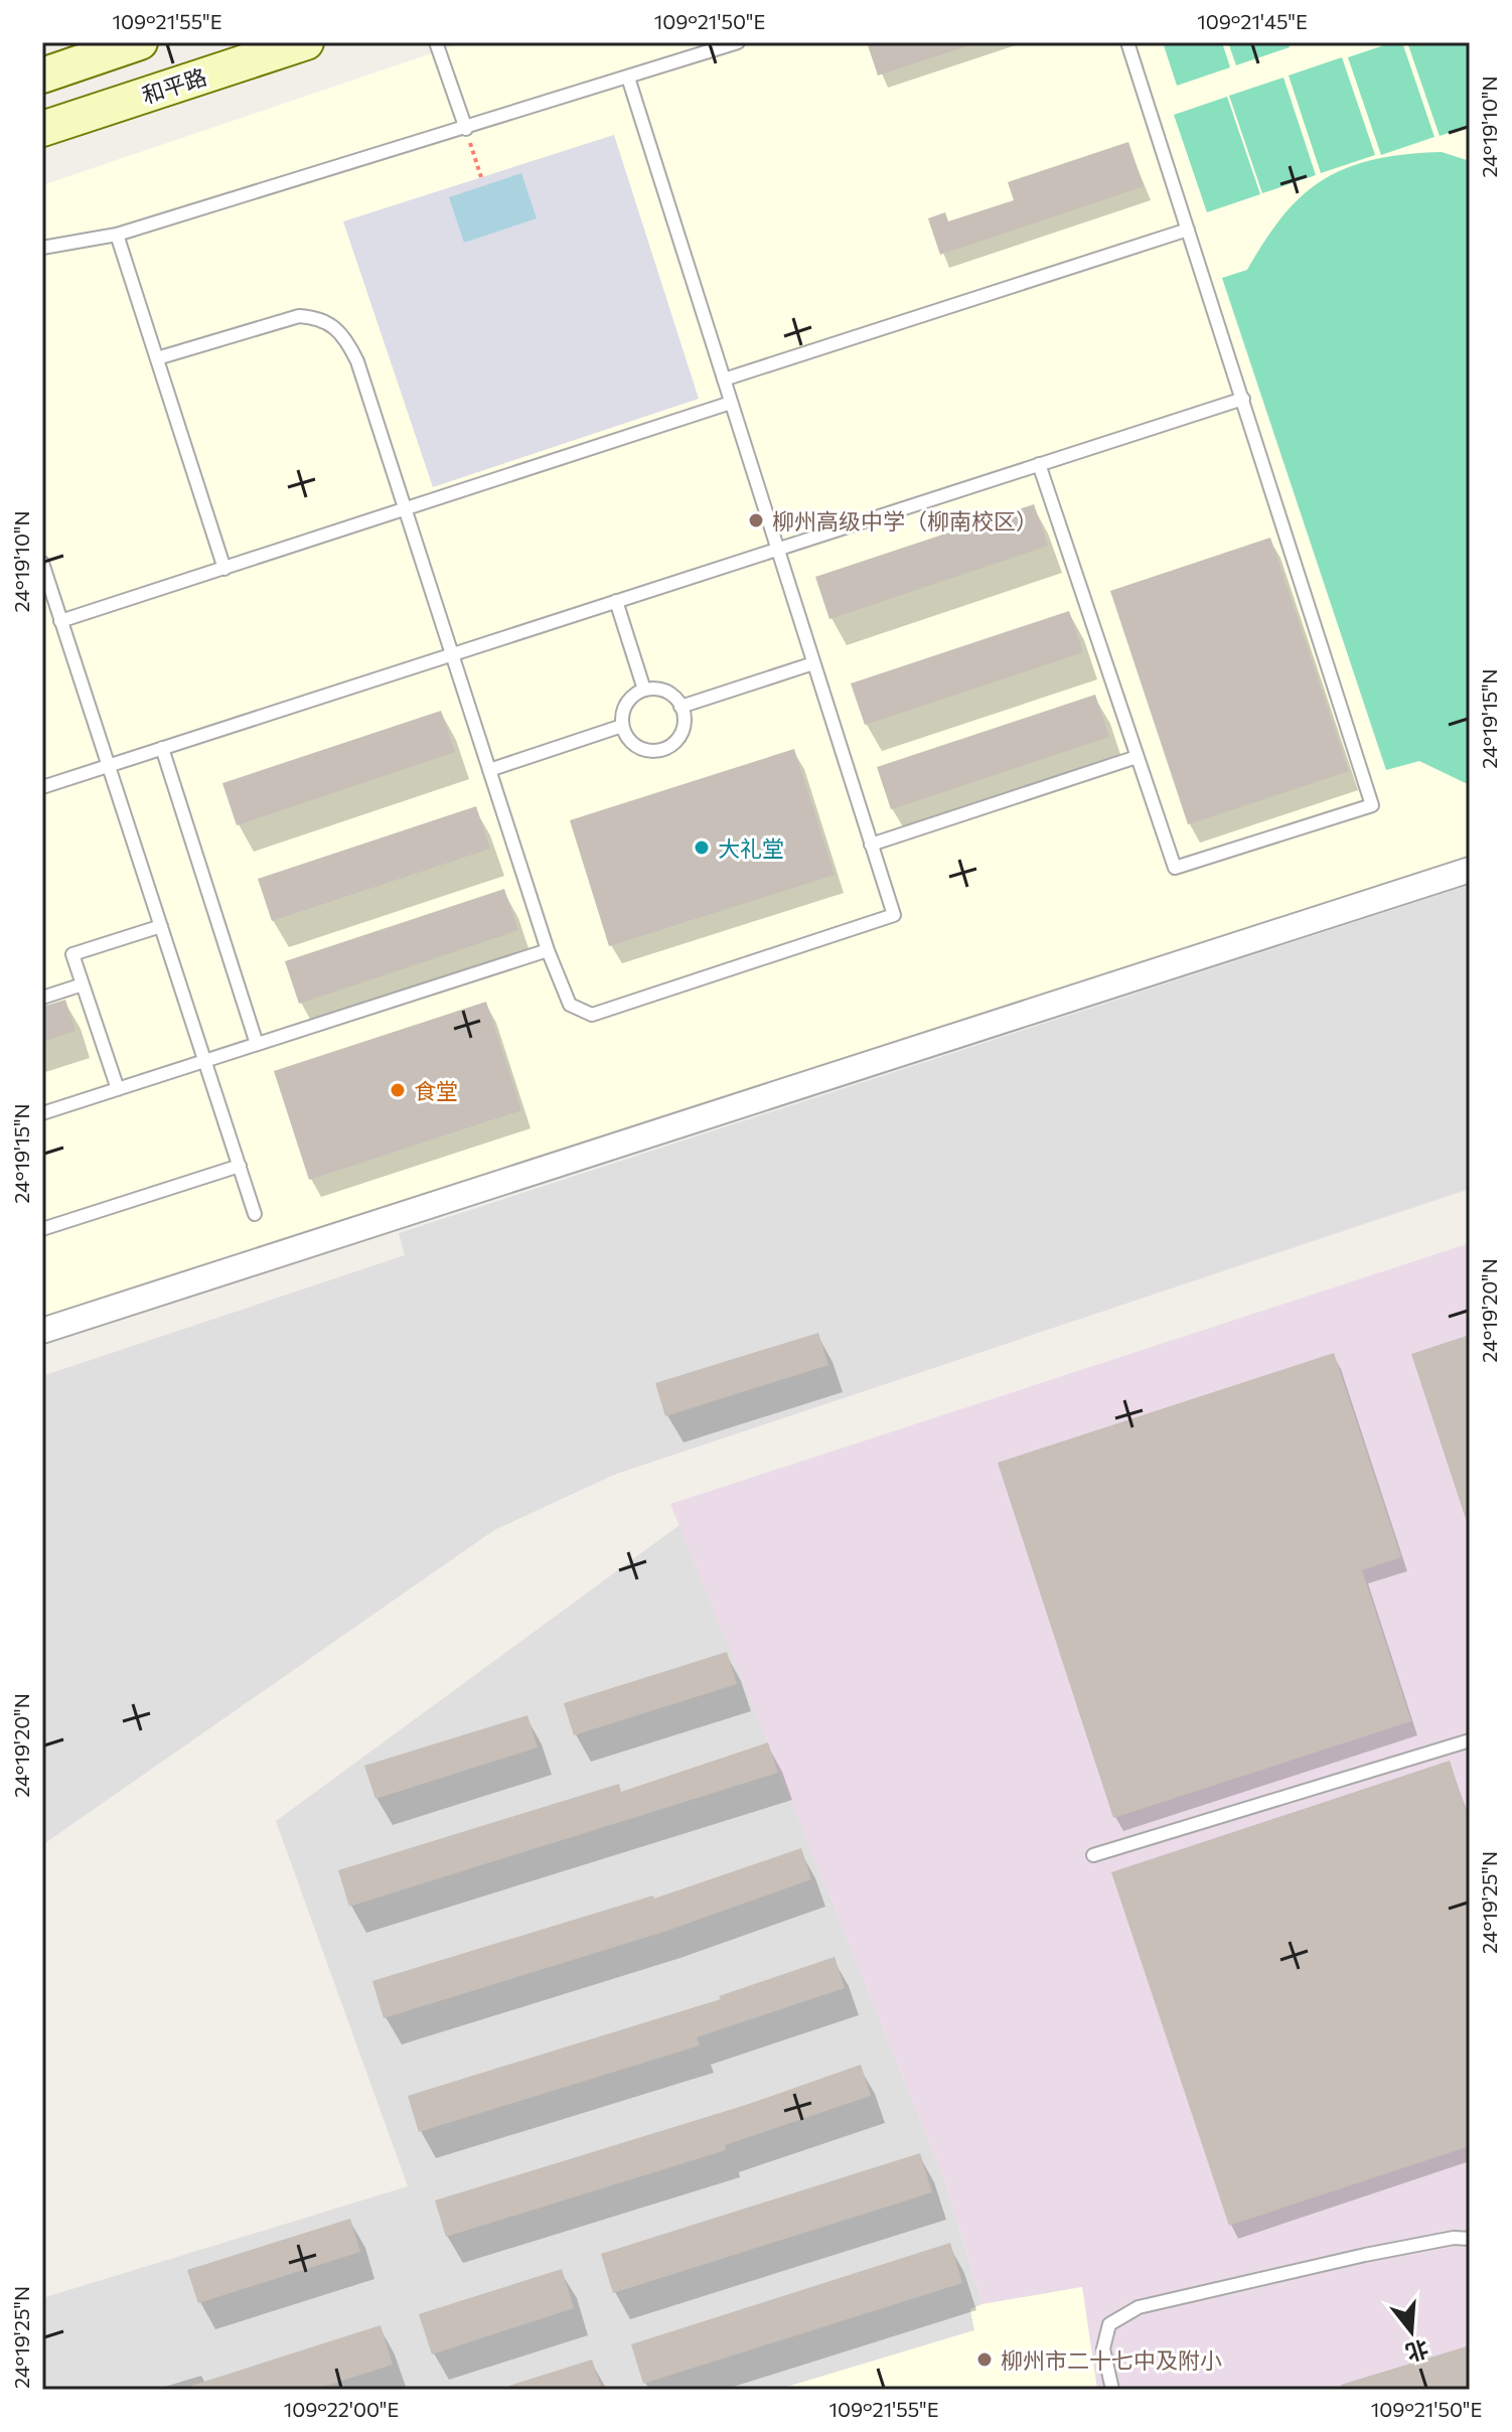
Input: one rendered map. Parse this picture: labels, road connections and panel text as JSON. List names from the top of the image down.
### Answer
{
  "streets": {
    "main road": ["和平路"]
  },
  "places": [
    "柳州高级中学（柳南校区）",
    "大礼堂",
    "食堂",
    "柳州市二十七中及附小"
  ],
  "north": "bottom",
  "coordinates": [
    "109°21'55\"E",
    "109°21'50\"E",
    "109°21'45\"E",
    "24°19'10\"N",
    "24°19'15\"N",
    "24°19'20\"N",
    "24°19'25\"N",
    "109°22'00\"E"
  ]
}
